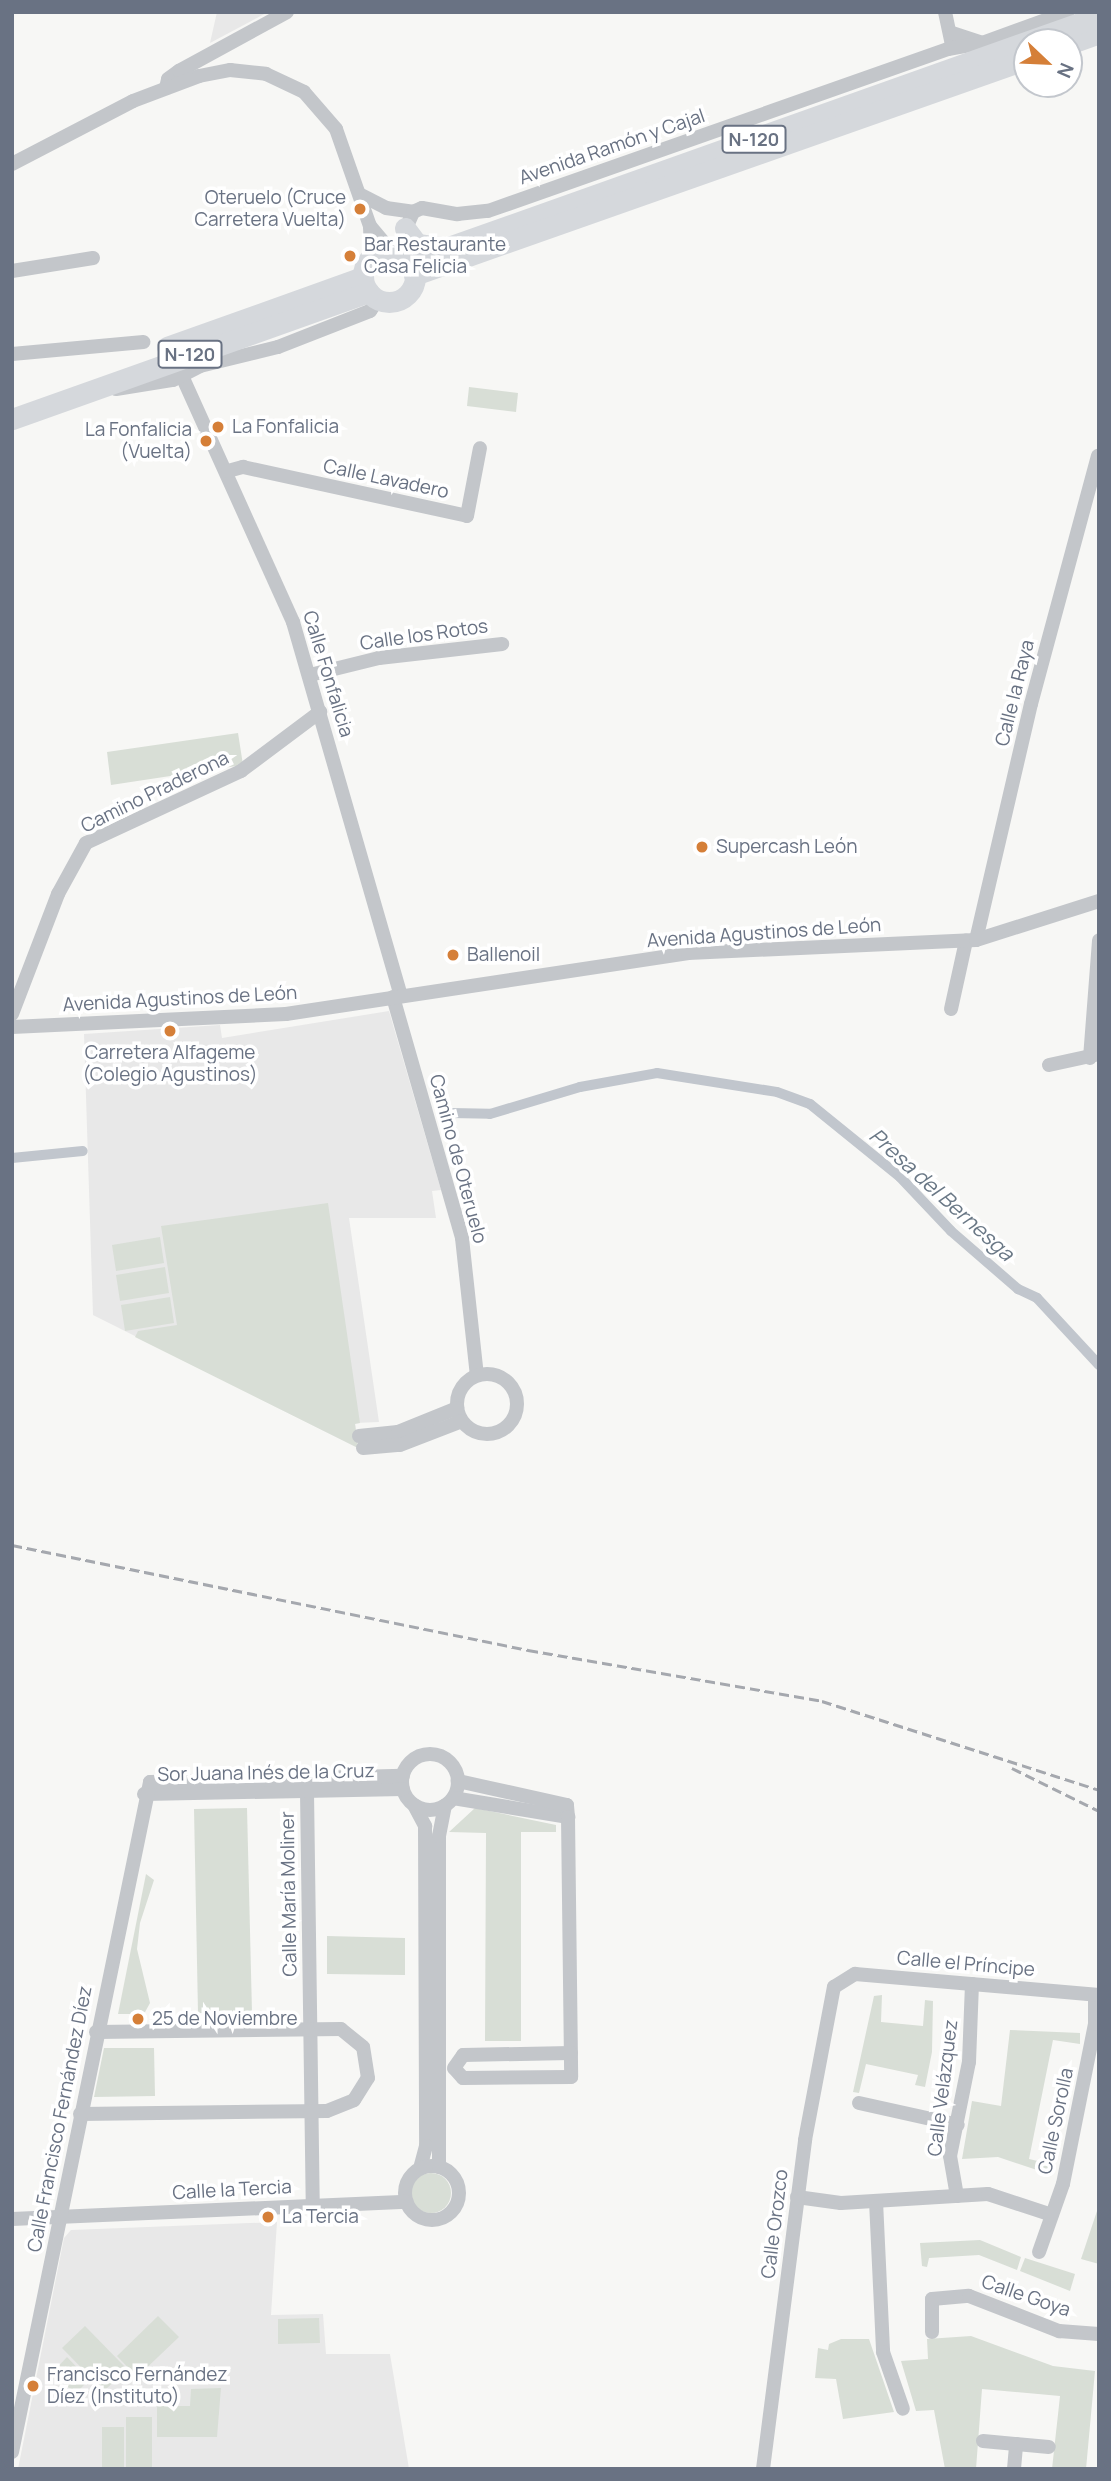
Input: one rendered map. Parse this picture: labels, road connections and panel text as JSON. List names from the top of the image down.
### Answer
{
  "streets": {
    "highway": ["N-120"],
    "street": [
      "Avenida Ramón y Cajal",
      "Calle Lavadero",
      "Calle los Rotos",
      "Calle Fonfalicia",
      "Calle la Raya",
      "Camino Praderona",
      "Avenida Agustinos de León",
      "Camino de Oteruelo",
      "Sor Juana Inés de la Cruz",
      "Calle María Moliner",
      "Calle el Príncipe",
      "Calle Velázquez",
      "Calle Francisco Fernández Díez",
      "Calle Sorolla",
      "Calle la Tercia",
      "Calle Orozco",
      "Calle Goya"
    ]
  },
  "crossings": [
    ["Calle Lavadero", "Calle Fonfalicia"],
    ["Calle los Rotos", "Calle Fonfalicia"],
    ["Calle Fonfalicia", "Camino Praderona"],
    ["Calle Fonfalicia", "Avenida Agustinos de León"],
    ["Calle Fonfalicia", "Camino de Oteruelo"],
    ["Calle la Raya", "Avenida Agustinos de León"],
    ["Avenida Agustinos de León", "Camino de Oteruelo"],
    ["Sor Juana Inés de la Cruz", "Calle María Moliner"],
    ["Sor Juana Inés de la Cruz", "Calle Francisco Fernández Díez"],
    ["Calle María Moliner", "Calle la Tercia"],
    ["Calle el Príncipe", "Calle Velázquez"],
    ["Calle el Príncipe", "Calle Sorolla"],
    ["Calle el Príncipe", "Calle Orozco"],
    ["Calle Francisco Fernández Díez", "Calle la Tercia"]
  ],
  "water": ["Presa del Bernesga"],
  "places": [
    "Oteruelo (Cruce Carretera Vuelta)",
    "Bar Restaurante Casa Felicia",
    "La Fonfalicia",
    "La Fonfalicia (Vuelta)",
    "Supercash León",
    "Ballenoil",
    "Carretera Alfageme (Colegio Agustinos)",
    "25 de Noviembre",
    "La Tercia",
    "Francisco Fernández Díez (Instituto)"
  ],
  "north": "bottom right"
}
